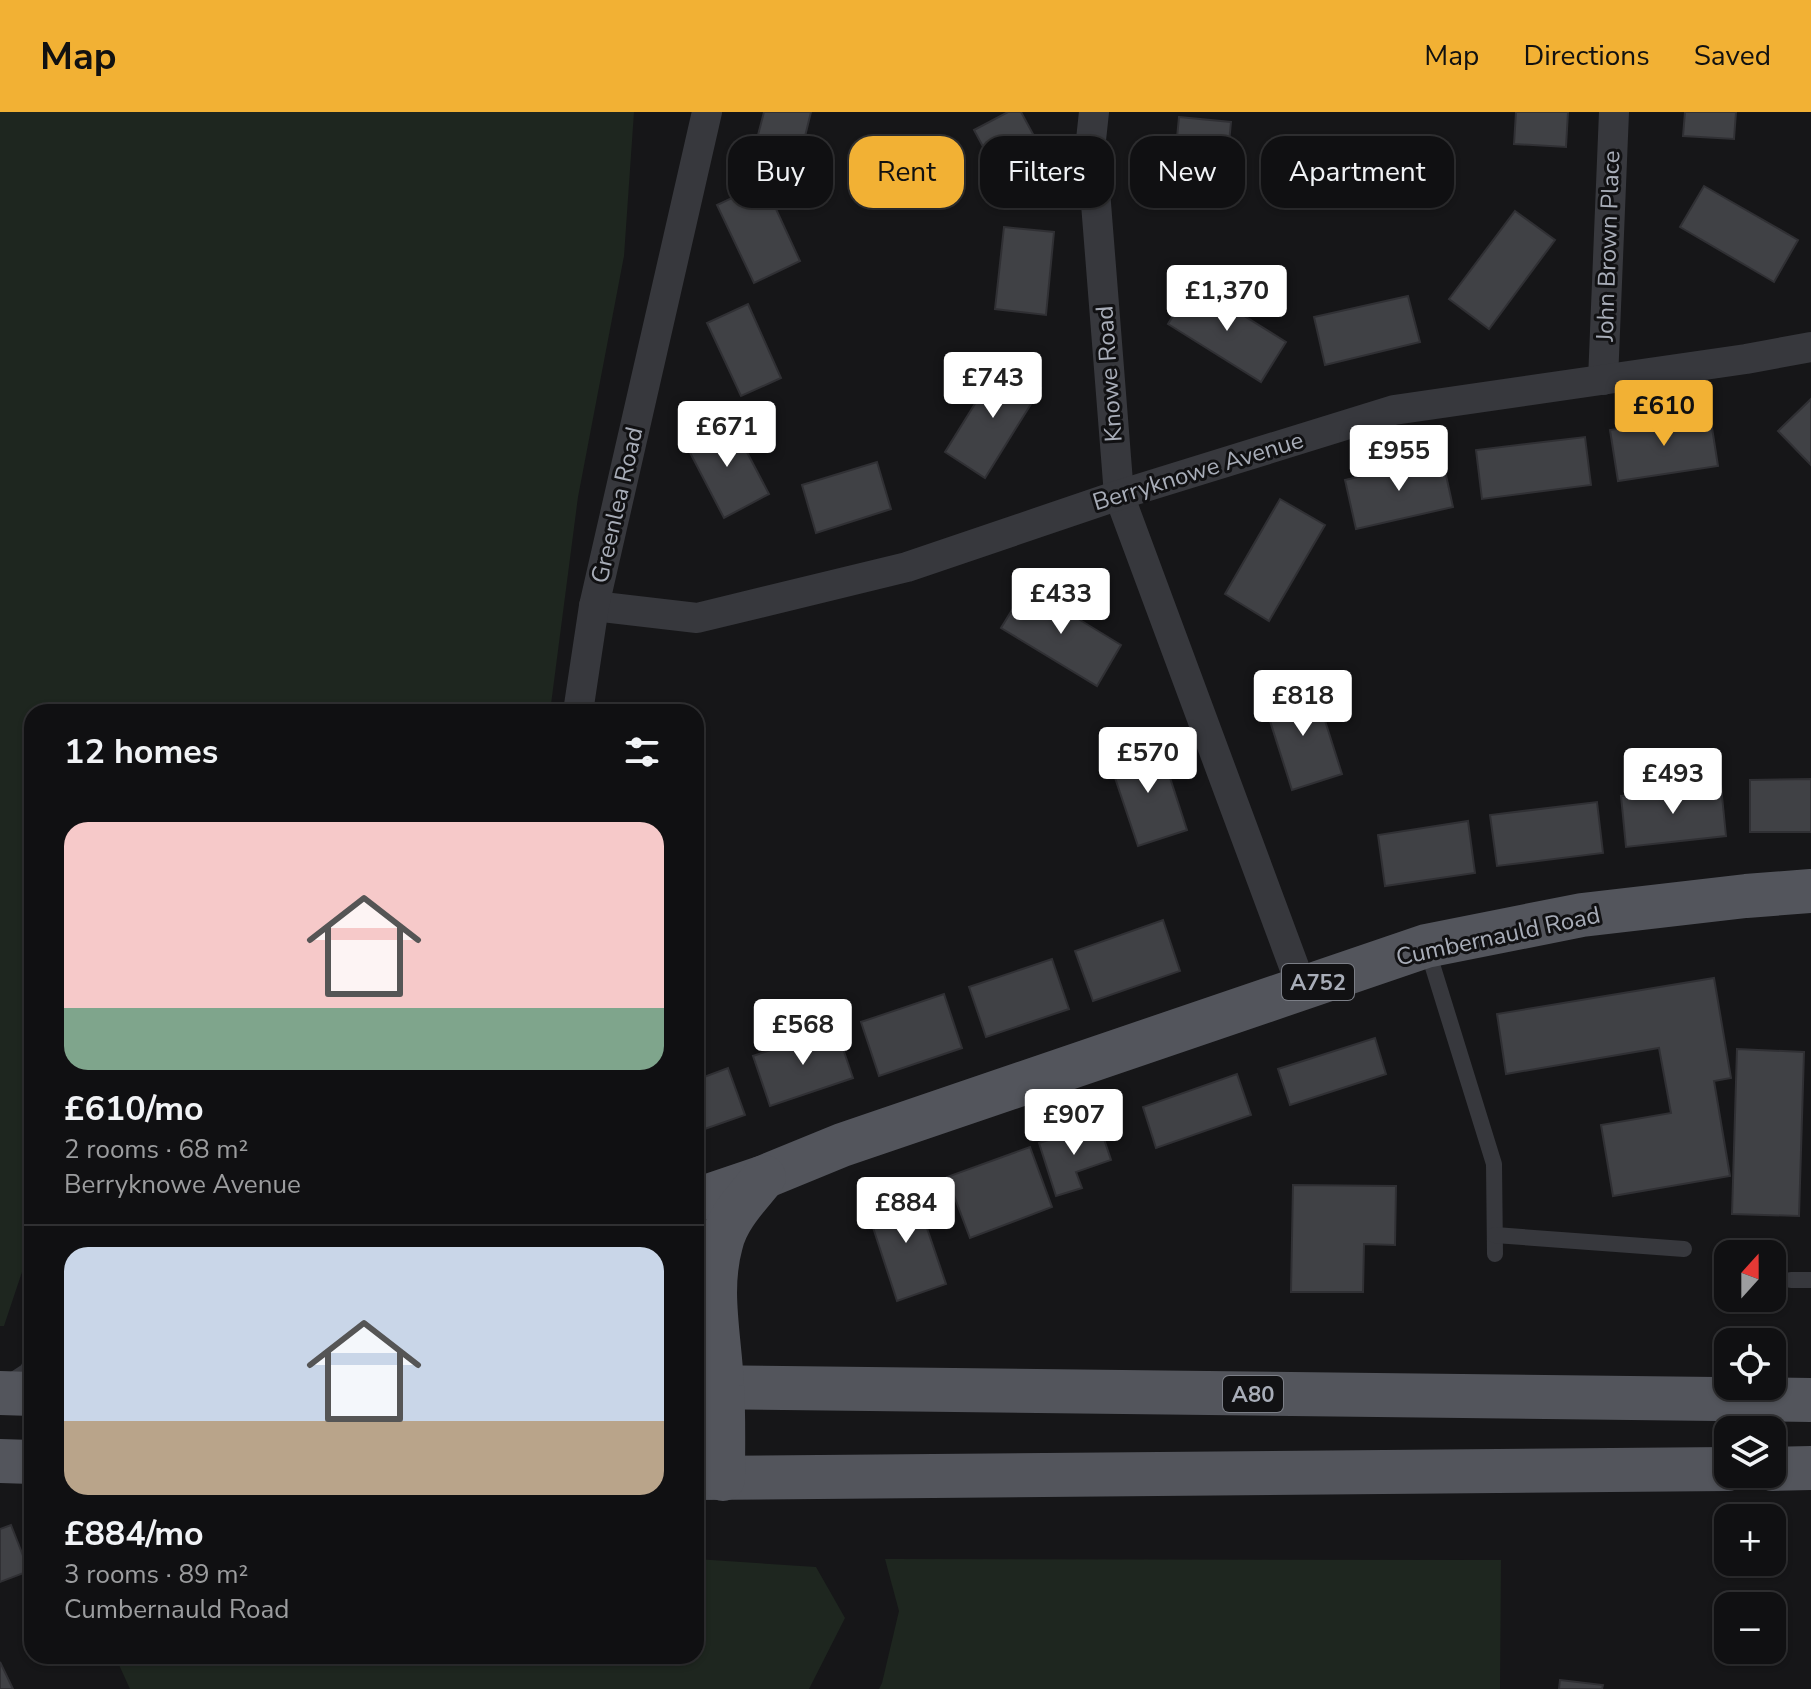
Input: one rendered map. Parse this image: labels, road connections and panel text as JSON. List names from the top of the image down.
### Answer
{
  "streets": {
    "main road": ["Cumbernauld Road", "A752", "A80"],
    "street": [
      "John Brown Place",
      "Knowe Road",
      "Berryknowe Avenue",
      "Greenlea Road"
    ]
  },
  "crossings": [
    ["John Brown Place", "Berryknowe Avenue"],
    ["Knowe Road", "Berryknowe Avenue"],
    ["Knowe Road", "Cumbernauld Road"],
    ["Berryknowe Avenue", "Greenlea Road"],
    ["Cumbernauld Road", "A752"],
    ["A752", "A80"]
  ],
  "north": "top",
  "page": {
    "header": "Map",
    "nav": ["Map", "Directions", "Saved"],
    "chip": [
      "Buy",
      "Rent",
      "Filters",
      "New",
      "Apartment"
    ],
    "price": [
      "£1,370",
      "£743",
      "£610",
      "£671",
      "£955",
      "£433",
      "£818",
      "£570",
      "£493",
      "£568",
      "£907",
      "£884"
    ],
    "heading": "12 homes",
    "list": [
      {
        "name": "£610/mo",
        "note": "2 rooms · 68 m² · Berryknowe Avenue"
      },
      {
        "name": "£884/mo",
        "note": "3 rooms · 89 m² · Cumbernauld Road"
      }
    ],
    "map_buttons": ["+", "−"]
  }
}
